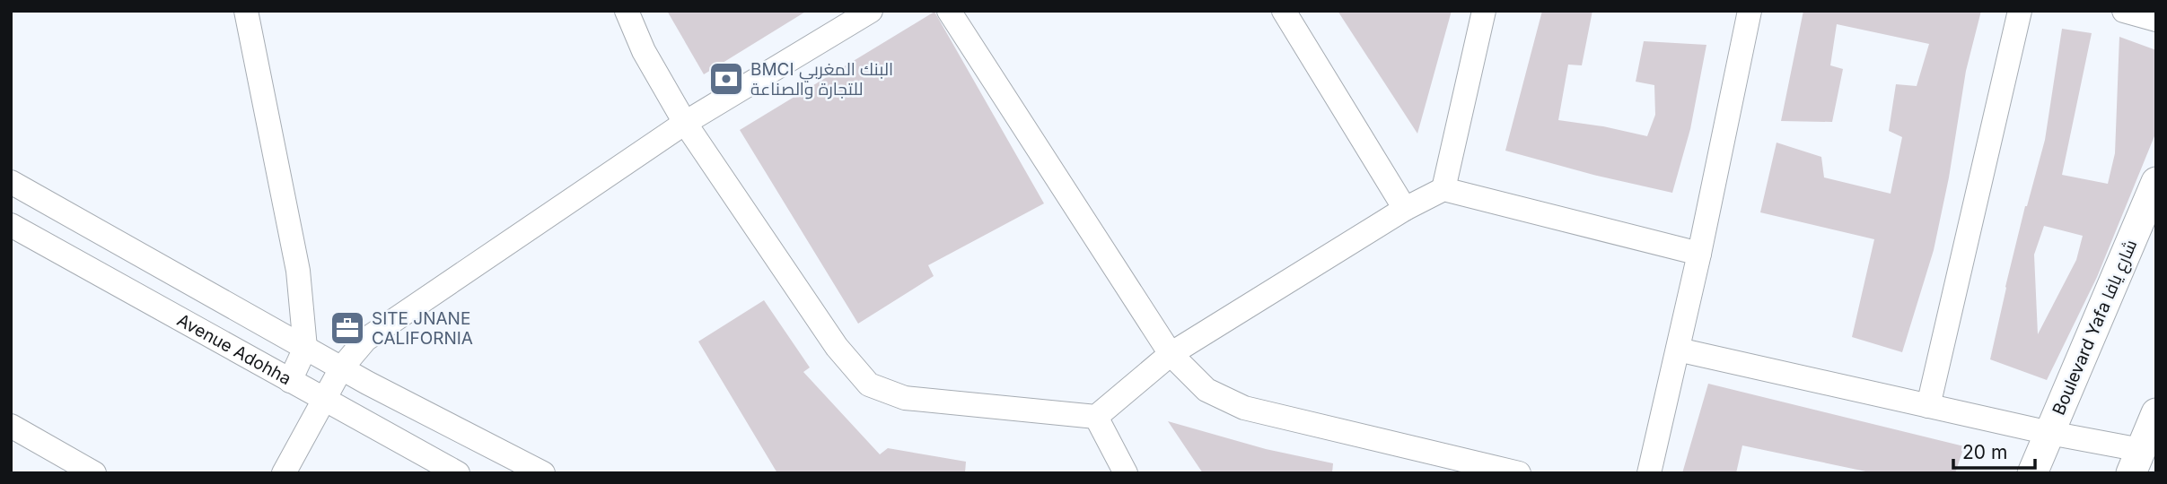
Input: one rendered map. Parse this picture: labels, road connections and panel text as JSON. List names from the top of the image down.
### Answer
{
  "streets": {
    "street": ["Boulevard Yafa شارع يافا", "Avenue Adohha"]
  },
  "places": {
    "bank": ["BMCI البنك المغربي للتجارة والصناعة"],
    "office": ["SITE JNANE CALIFORNIA"]
  },
  "scale_bar": "20 m"
}
